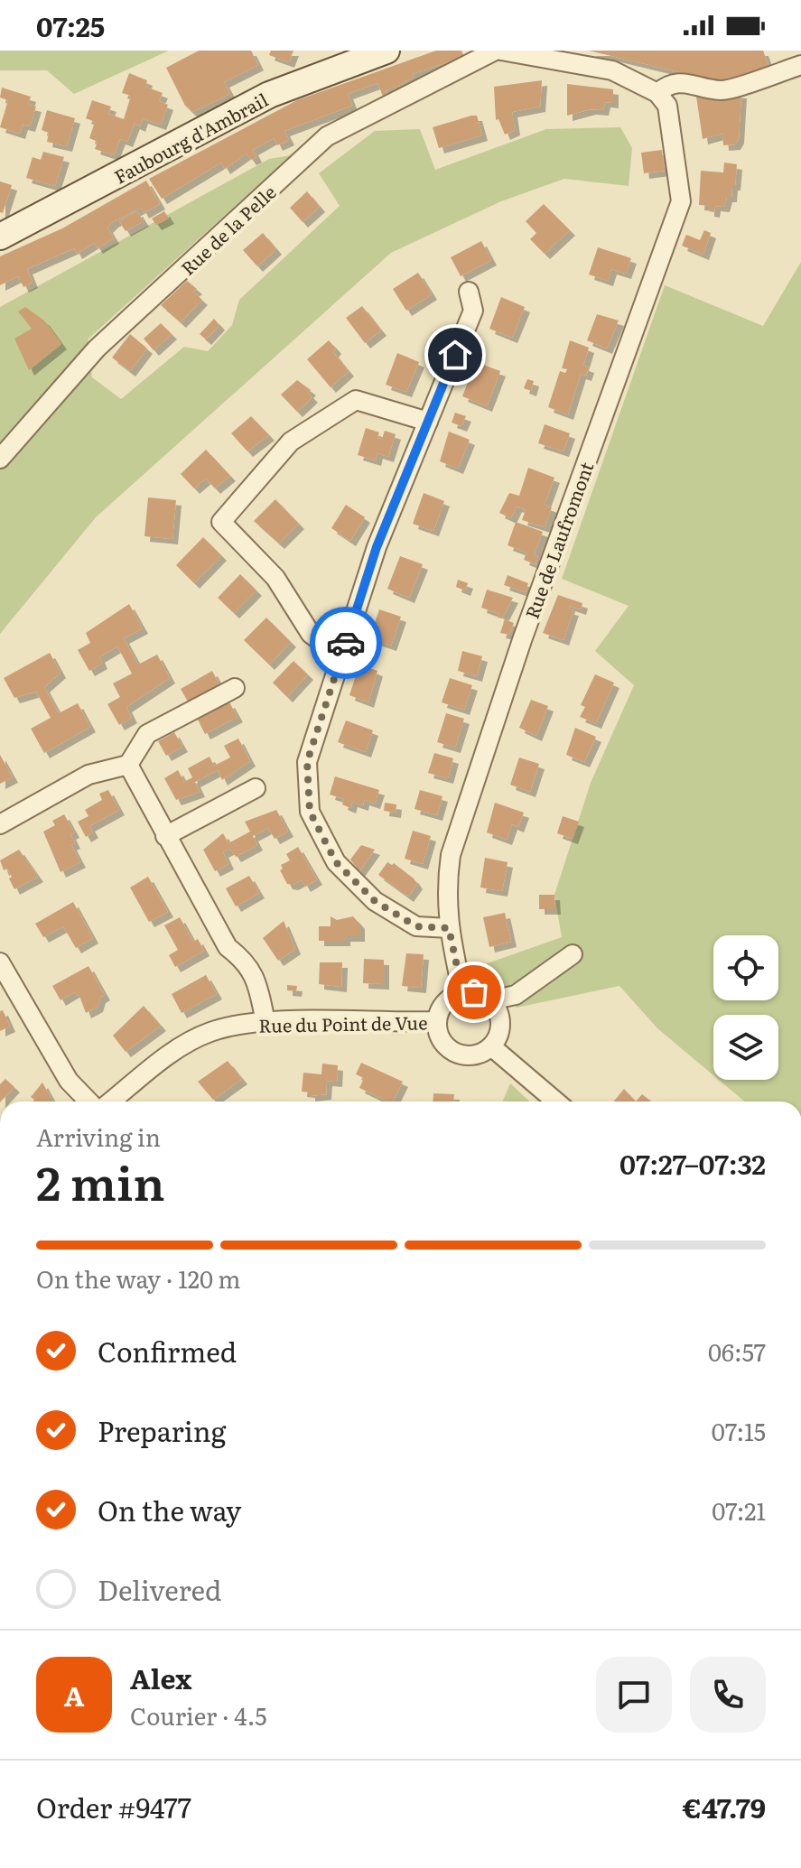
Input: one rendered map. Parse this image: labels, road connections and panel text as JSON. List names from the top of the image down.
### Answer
{
  "streets": {
    "main road": ["Faubourg d'Ambrail"],
    "street": ["Rue de la Pelle", "Rue de Laufromont", "Rue du Point de Vue"]
  },
  "crossings": [
    ["Rue de Laufromont", "Rue du Point de Vue"]
  ],
  "page": {
    "status": "07:25",
    "heading": ["2 min", "Arriving in", "07:27–07:32"],
    "panel": [
      "Alex",
      "Courier · 4.5",
      "Order #9477",
      "€47.79"
    ],
    "bar": "On the way · 120 m",
    "list": [
      ["Confirmed", "06:57"],
      ["Preparing", "07:15"],
      ["On the way", "07:21"],
      "Delivered"
    ],
    "round": "A"
  }
}
